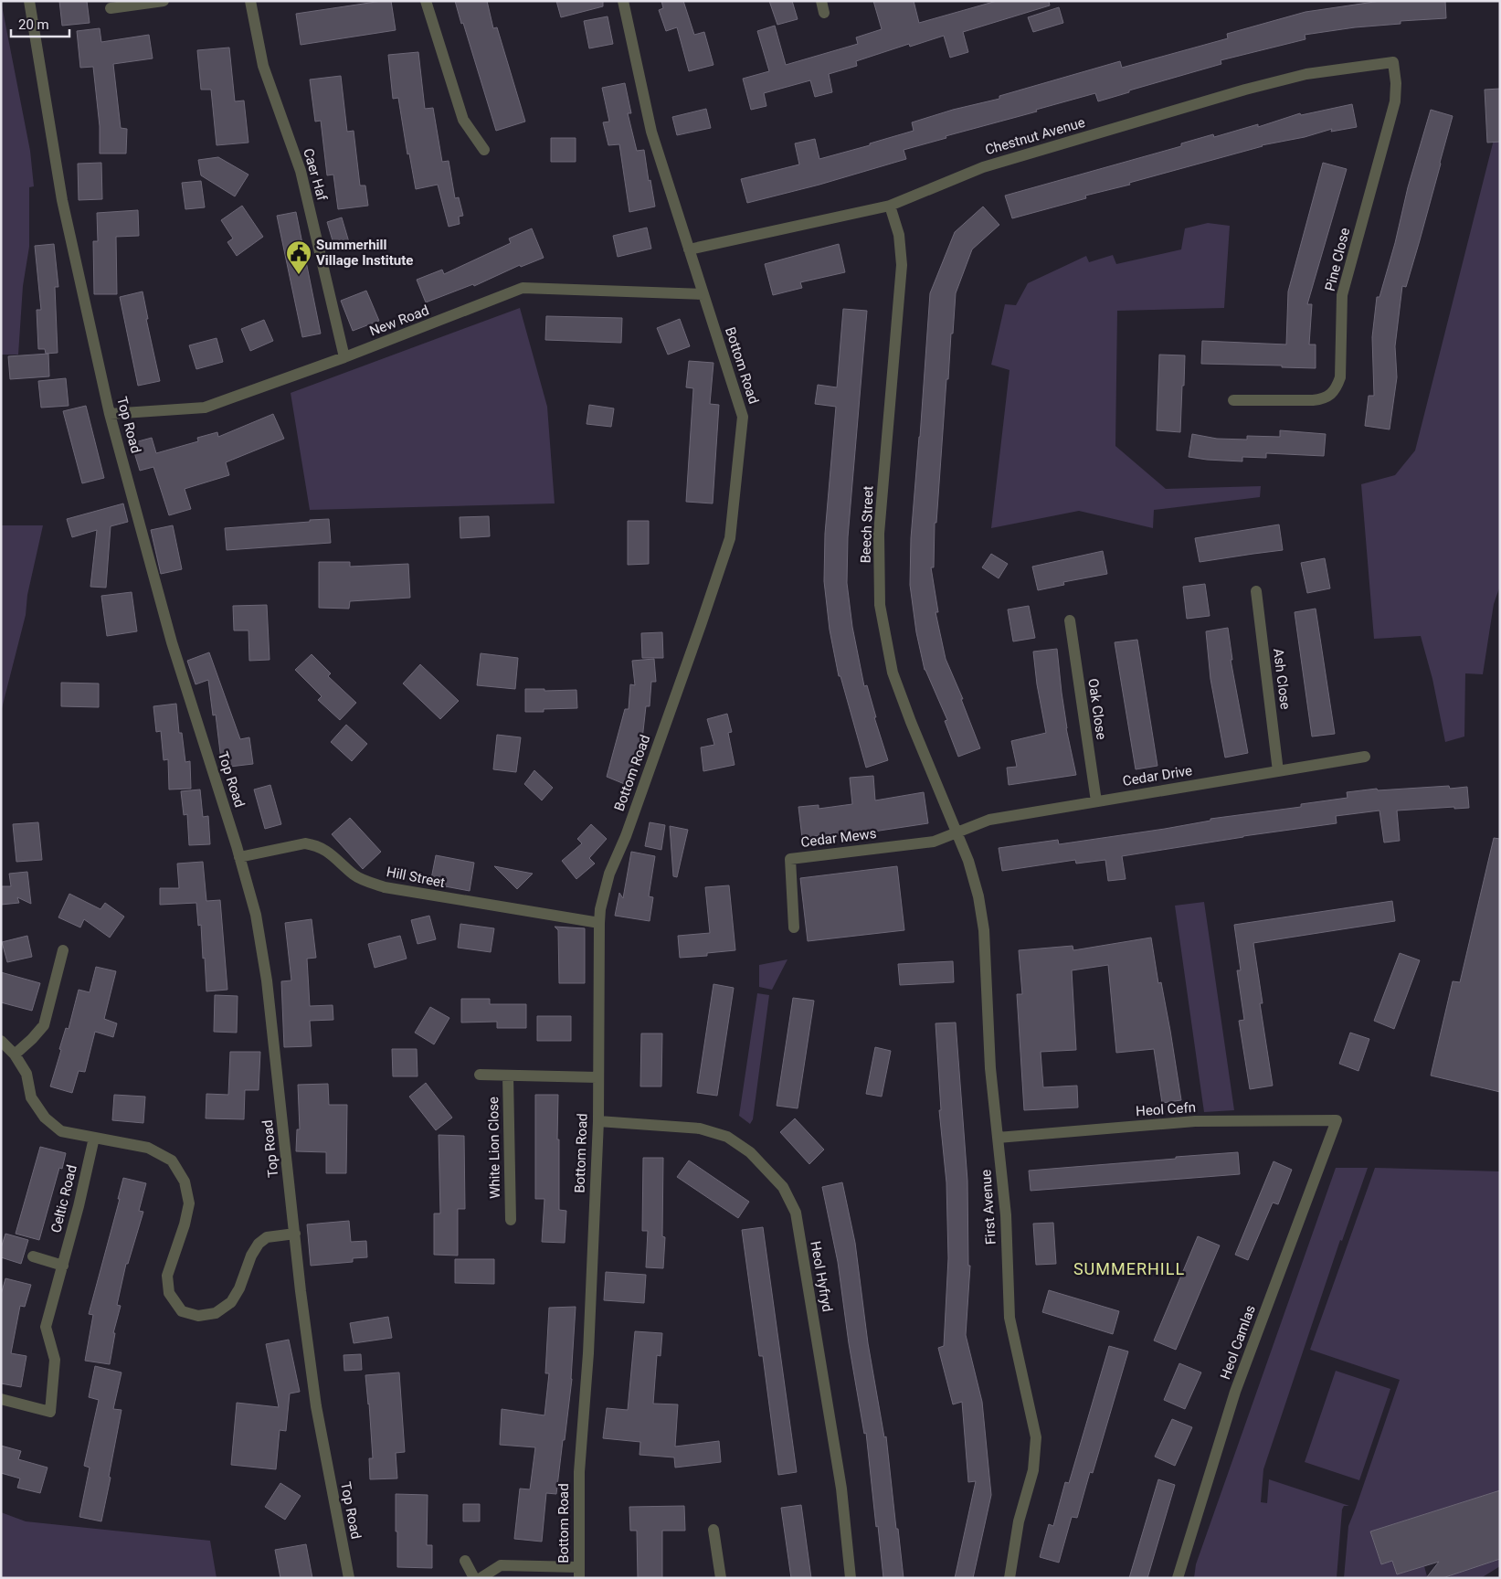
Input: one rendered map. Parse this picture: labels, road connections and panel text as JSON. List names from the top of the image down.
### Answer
{
  "streets": {
    "street": [
      "Chestnut Avenue",
      "Caer Haf",
      "Pine Close",
      "New Road",
      "Bottom Road",
      "Top Road",
      "Beech Street",
      "Ash Close",
      "Oak Close",
      "Cedar Drive",
      "Cedar Mews",
      "Hill Street",
      "Heol Cefn",
      "White Lion Close",
      "Celtic Road",
      "First Avenue",
      "Heol Hyfryd",
      "Heol Camlas"
    ]
  },
  "crossings": [
    ["Chestnut Avenue", "Pine Close"],
    ["Chestnut Avenue", "Bottom Road"],
    ["Chestnut Avenue", "Beech Street"],
    ["Caer Haf", "New Road"],
    ["New Road", "Bottom Road"],
    ["New Road", "Top Road"],
    ["Bottom Road", "Hill Street"],
    ["Bottom Road", "Heol Hyfryd"],
    ["Top Road", "Hill Street"],
    ["Beech Street", "Cedar Drive"],
    ["Beech Street", "Cedar Mews"],
    ["Beech Street", "First Avenue"],
    ["Ash Close", "Cedar Drive"],
    ["Oak Close", "Cedar Drive"],
    ["Cedar Drive", "Cedar Mews"],
    ["Cedar Drive", "First Avenue"],
    ["Cedar Mews", "First Avenue"],
    ["Heol Cefn", "First Avenue"],
    ["Heol Cefn", "Heol Camlas"]
  ],
  "districts": ["SUMMERHILL"],
  "places": {
    "public building": ["Summerhill Village Institute"]
  },
  "scale_bar": "20 m"
}
